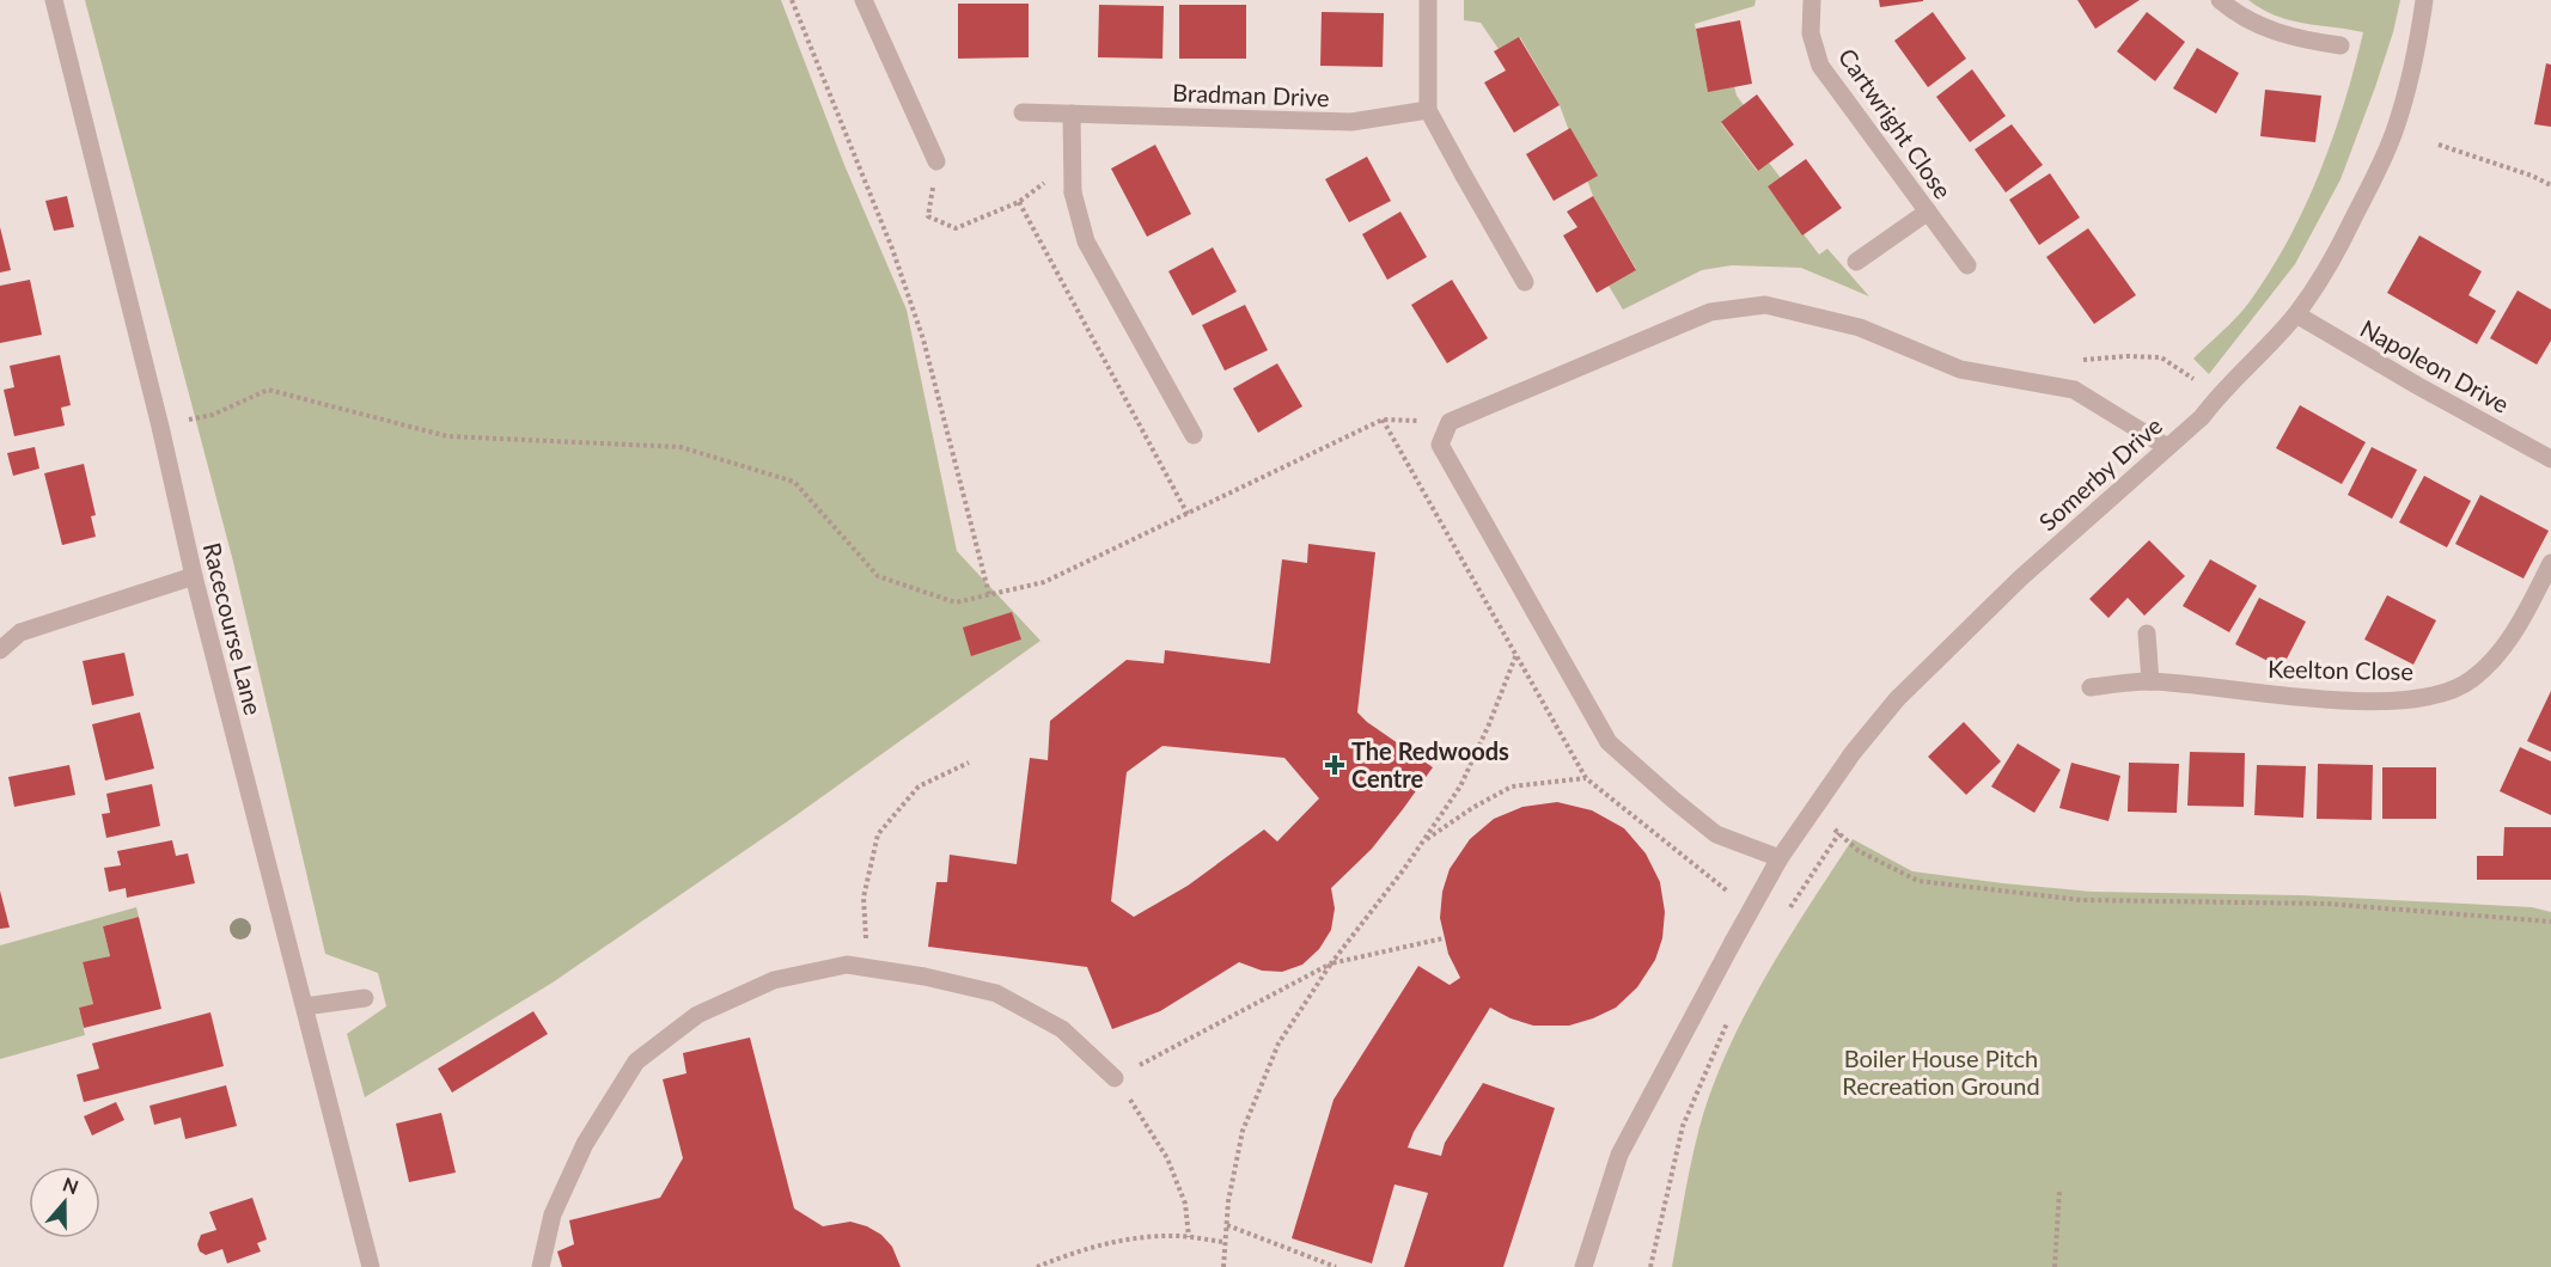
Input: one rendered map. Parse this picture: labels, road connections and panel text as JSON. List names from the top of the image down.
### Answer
{
  "streets": {
    "street": [
      "Bradman Drive",
      "Cartwright Close",
      "Napoleon Drive",
      "Somerby Drive",
      "Racecourse Lane",
      "Keelton Close"
    ]
  },
  "crossings": [
    ["Napoleon Drive", "Somerby Drive"]
  ],
  "parks": ["Boiler House Pitch Recreation Ground"],
  "places": {
    "health": ["The Redwoods Centre"]
  },
  "north": "top"
}
